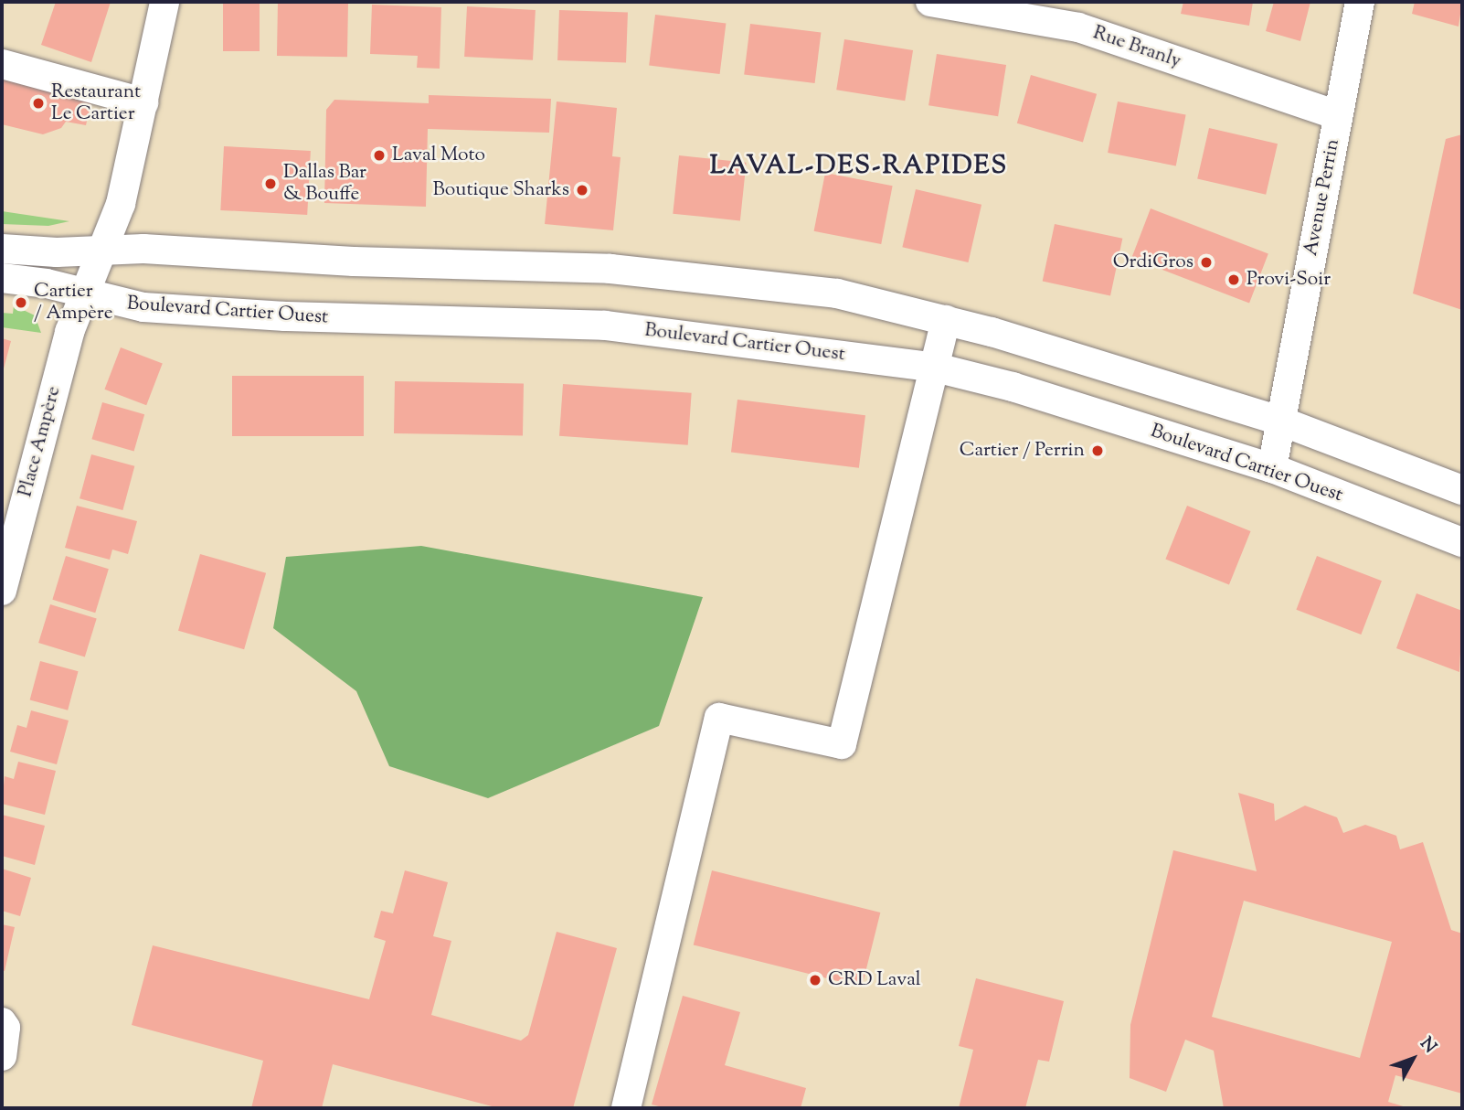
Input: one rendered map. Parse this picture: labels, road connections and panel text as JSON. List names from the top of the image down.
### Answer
{
  "streets": {
    "street": [
      "Rue Branly",
      "Avenue Perrin",
      "Boulevard Cartier Ouest",
      "Place Ampère"
    ]
  },
  "crossings": [
    ["Rue Branly", "Avenue Perrin"],
    ["Avenue Perrin", "Boulevard Cartier Ouest"],
    ["Boulevard Cartier Ouest", "Place Ampère"]
  ],
  "districts": ["LAVAL-DES-RAPIDES"],
  "places": [
    "Restaurant Le Cartier",
    "Laval Moto",
    "Dallas Bar & Bouffe",
    "Boutique Sharks",
    "OrdiGros",
    "Provi-Soir",
    "Cartier / Ampère",
    "Cartier / Perrin",
    "CRD Laval"
  ],
  "north": "top right"
}
